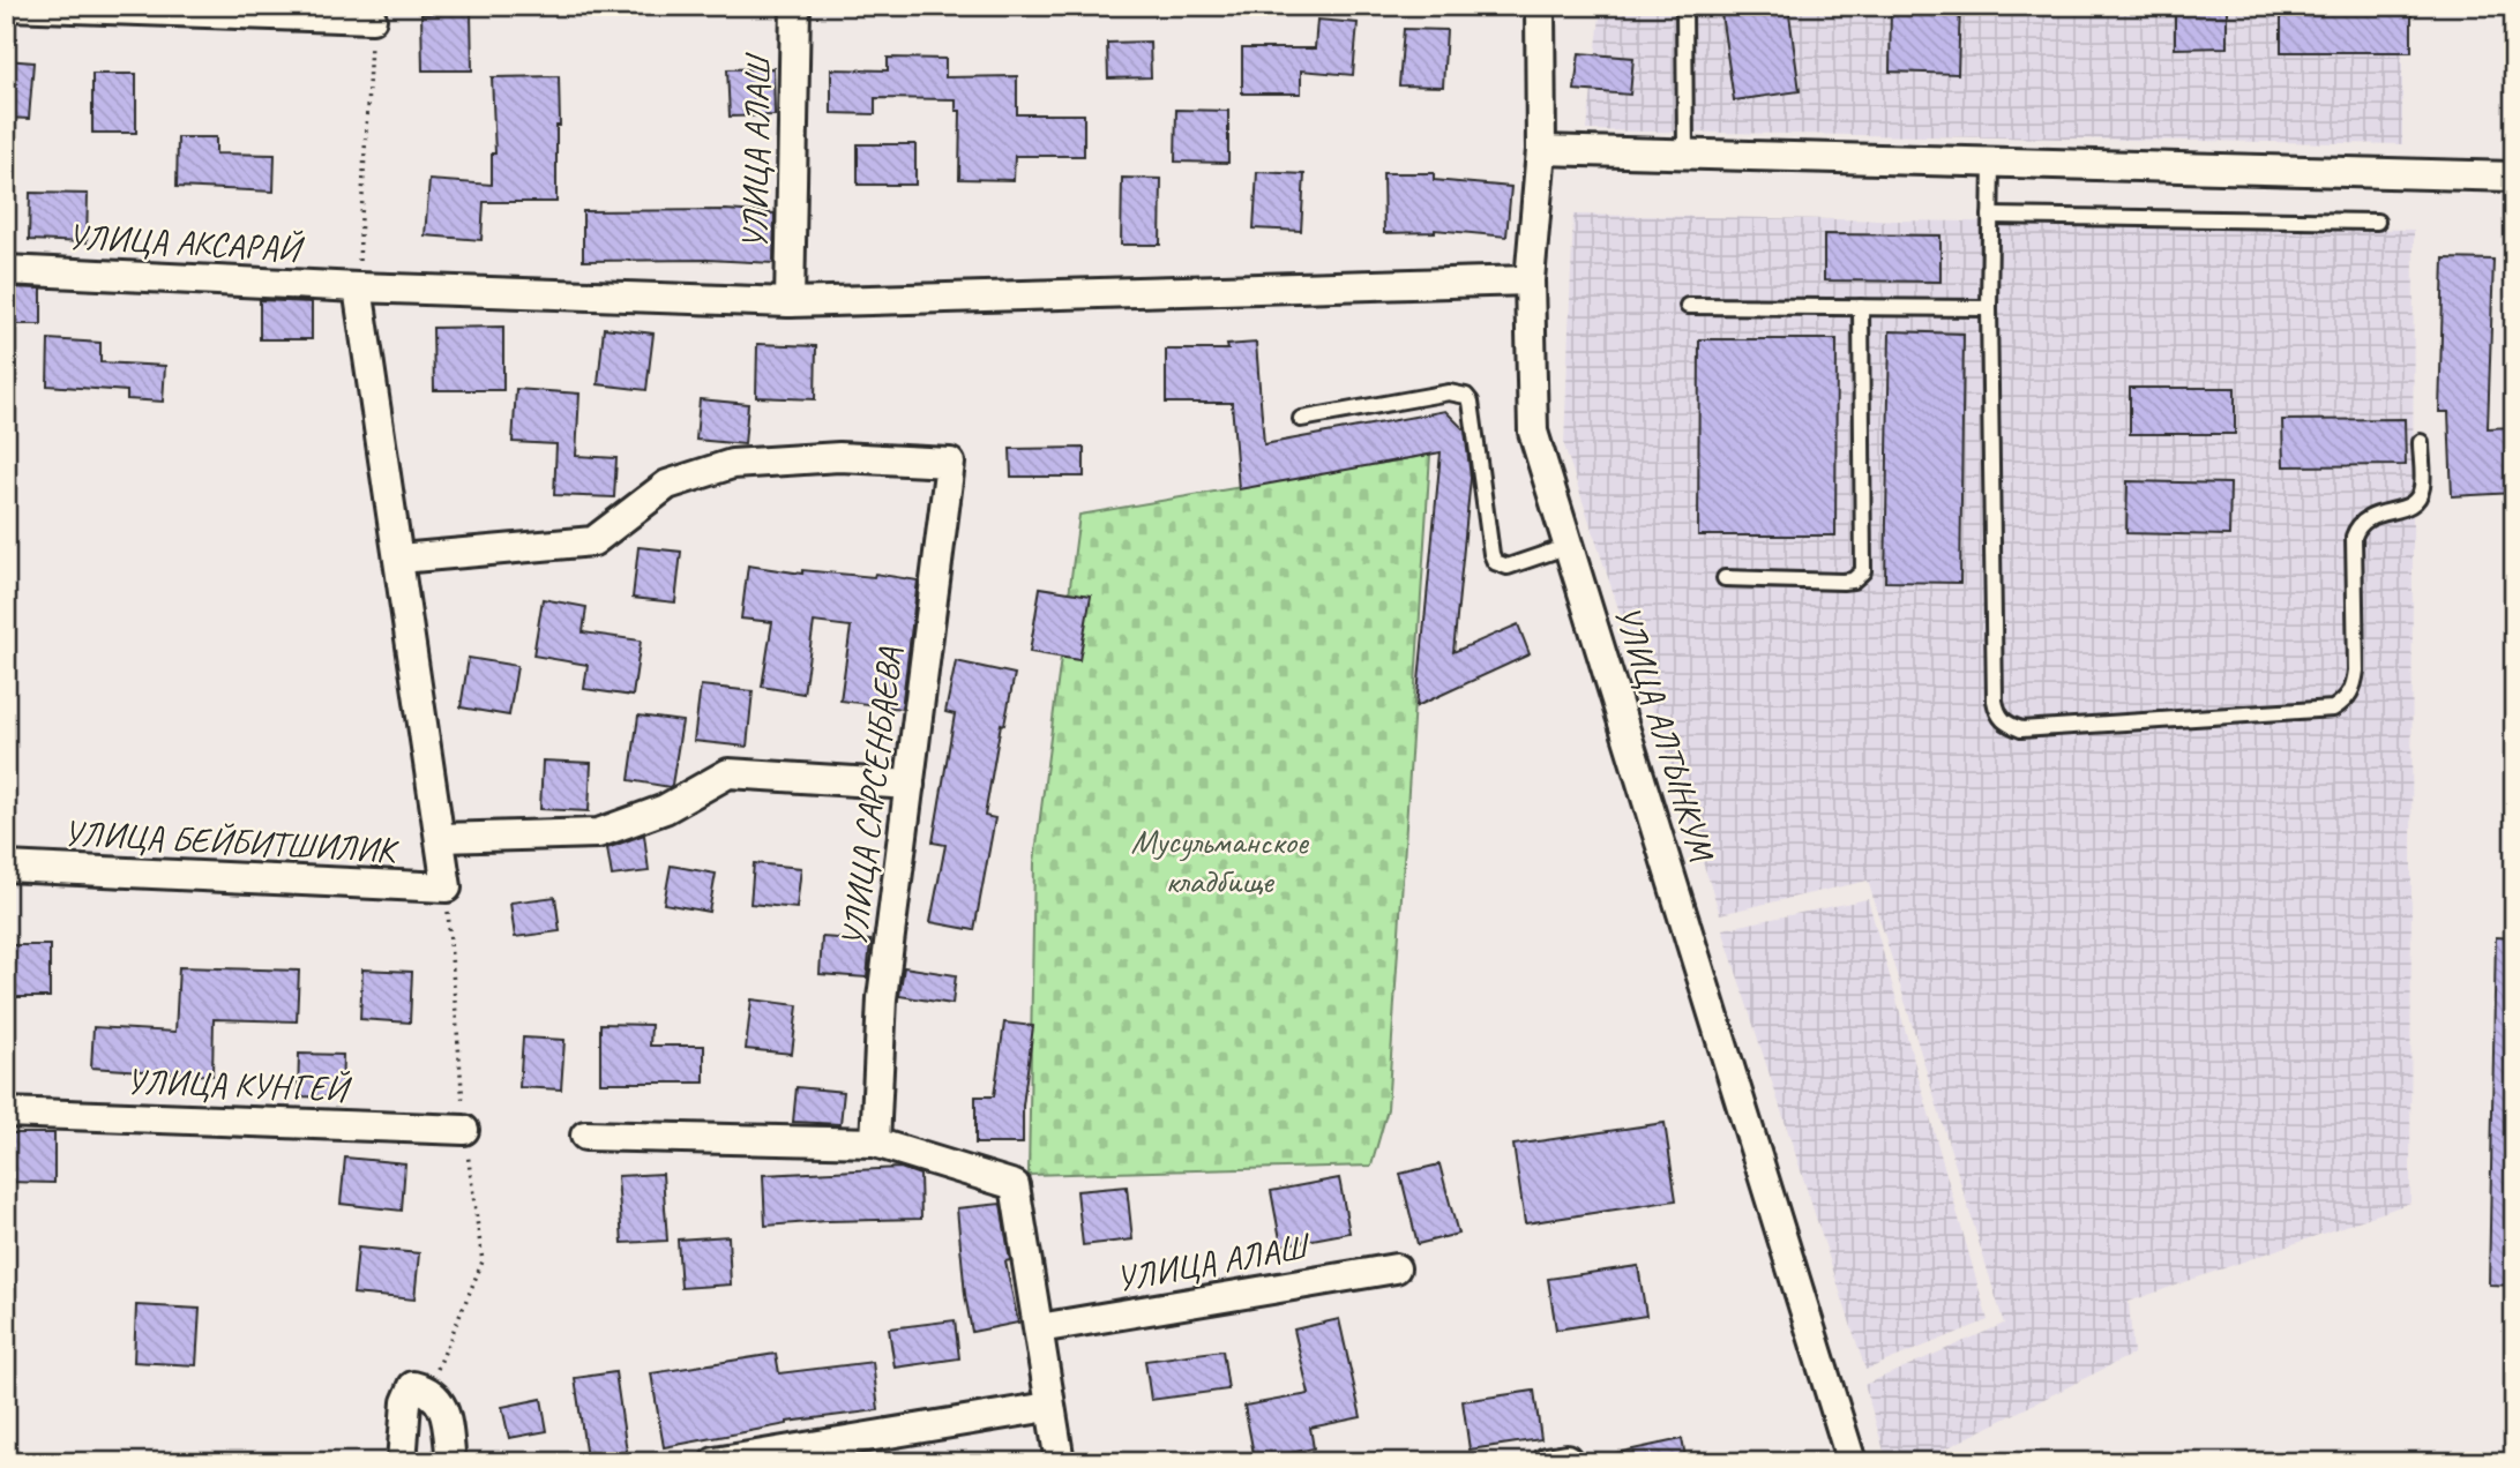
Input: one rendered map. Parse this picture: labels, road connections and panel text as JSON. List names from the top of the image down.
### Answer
{
  "streets": {
    "street": [
      "УЛИЦА АЛАШ",
      "УЛИЦА АКСАРАЙ",
      "УЛИЦА АЛТЫНКУМ",
      "УЛИЦА САРСЕНБАЕВА",
      "УЛИЦА БЕЙБИТШИЛИК",
      "УЛИЦА КУНГЕЙ"
    ]
  },
  "crossings": [
    ["УЛИЦА АЛАШ", "УЛИЦА АКСАРАЙ"],
    ["УЛИЦА АКСАРАЙ", "УЛИЦА АЛТЫНКУМ"]
  ],
  "parks": ["Мусульманское кладбище"]
}
